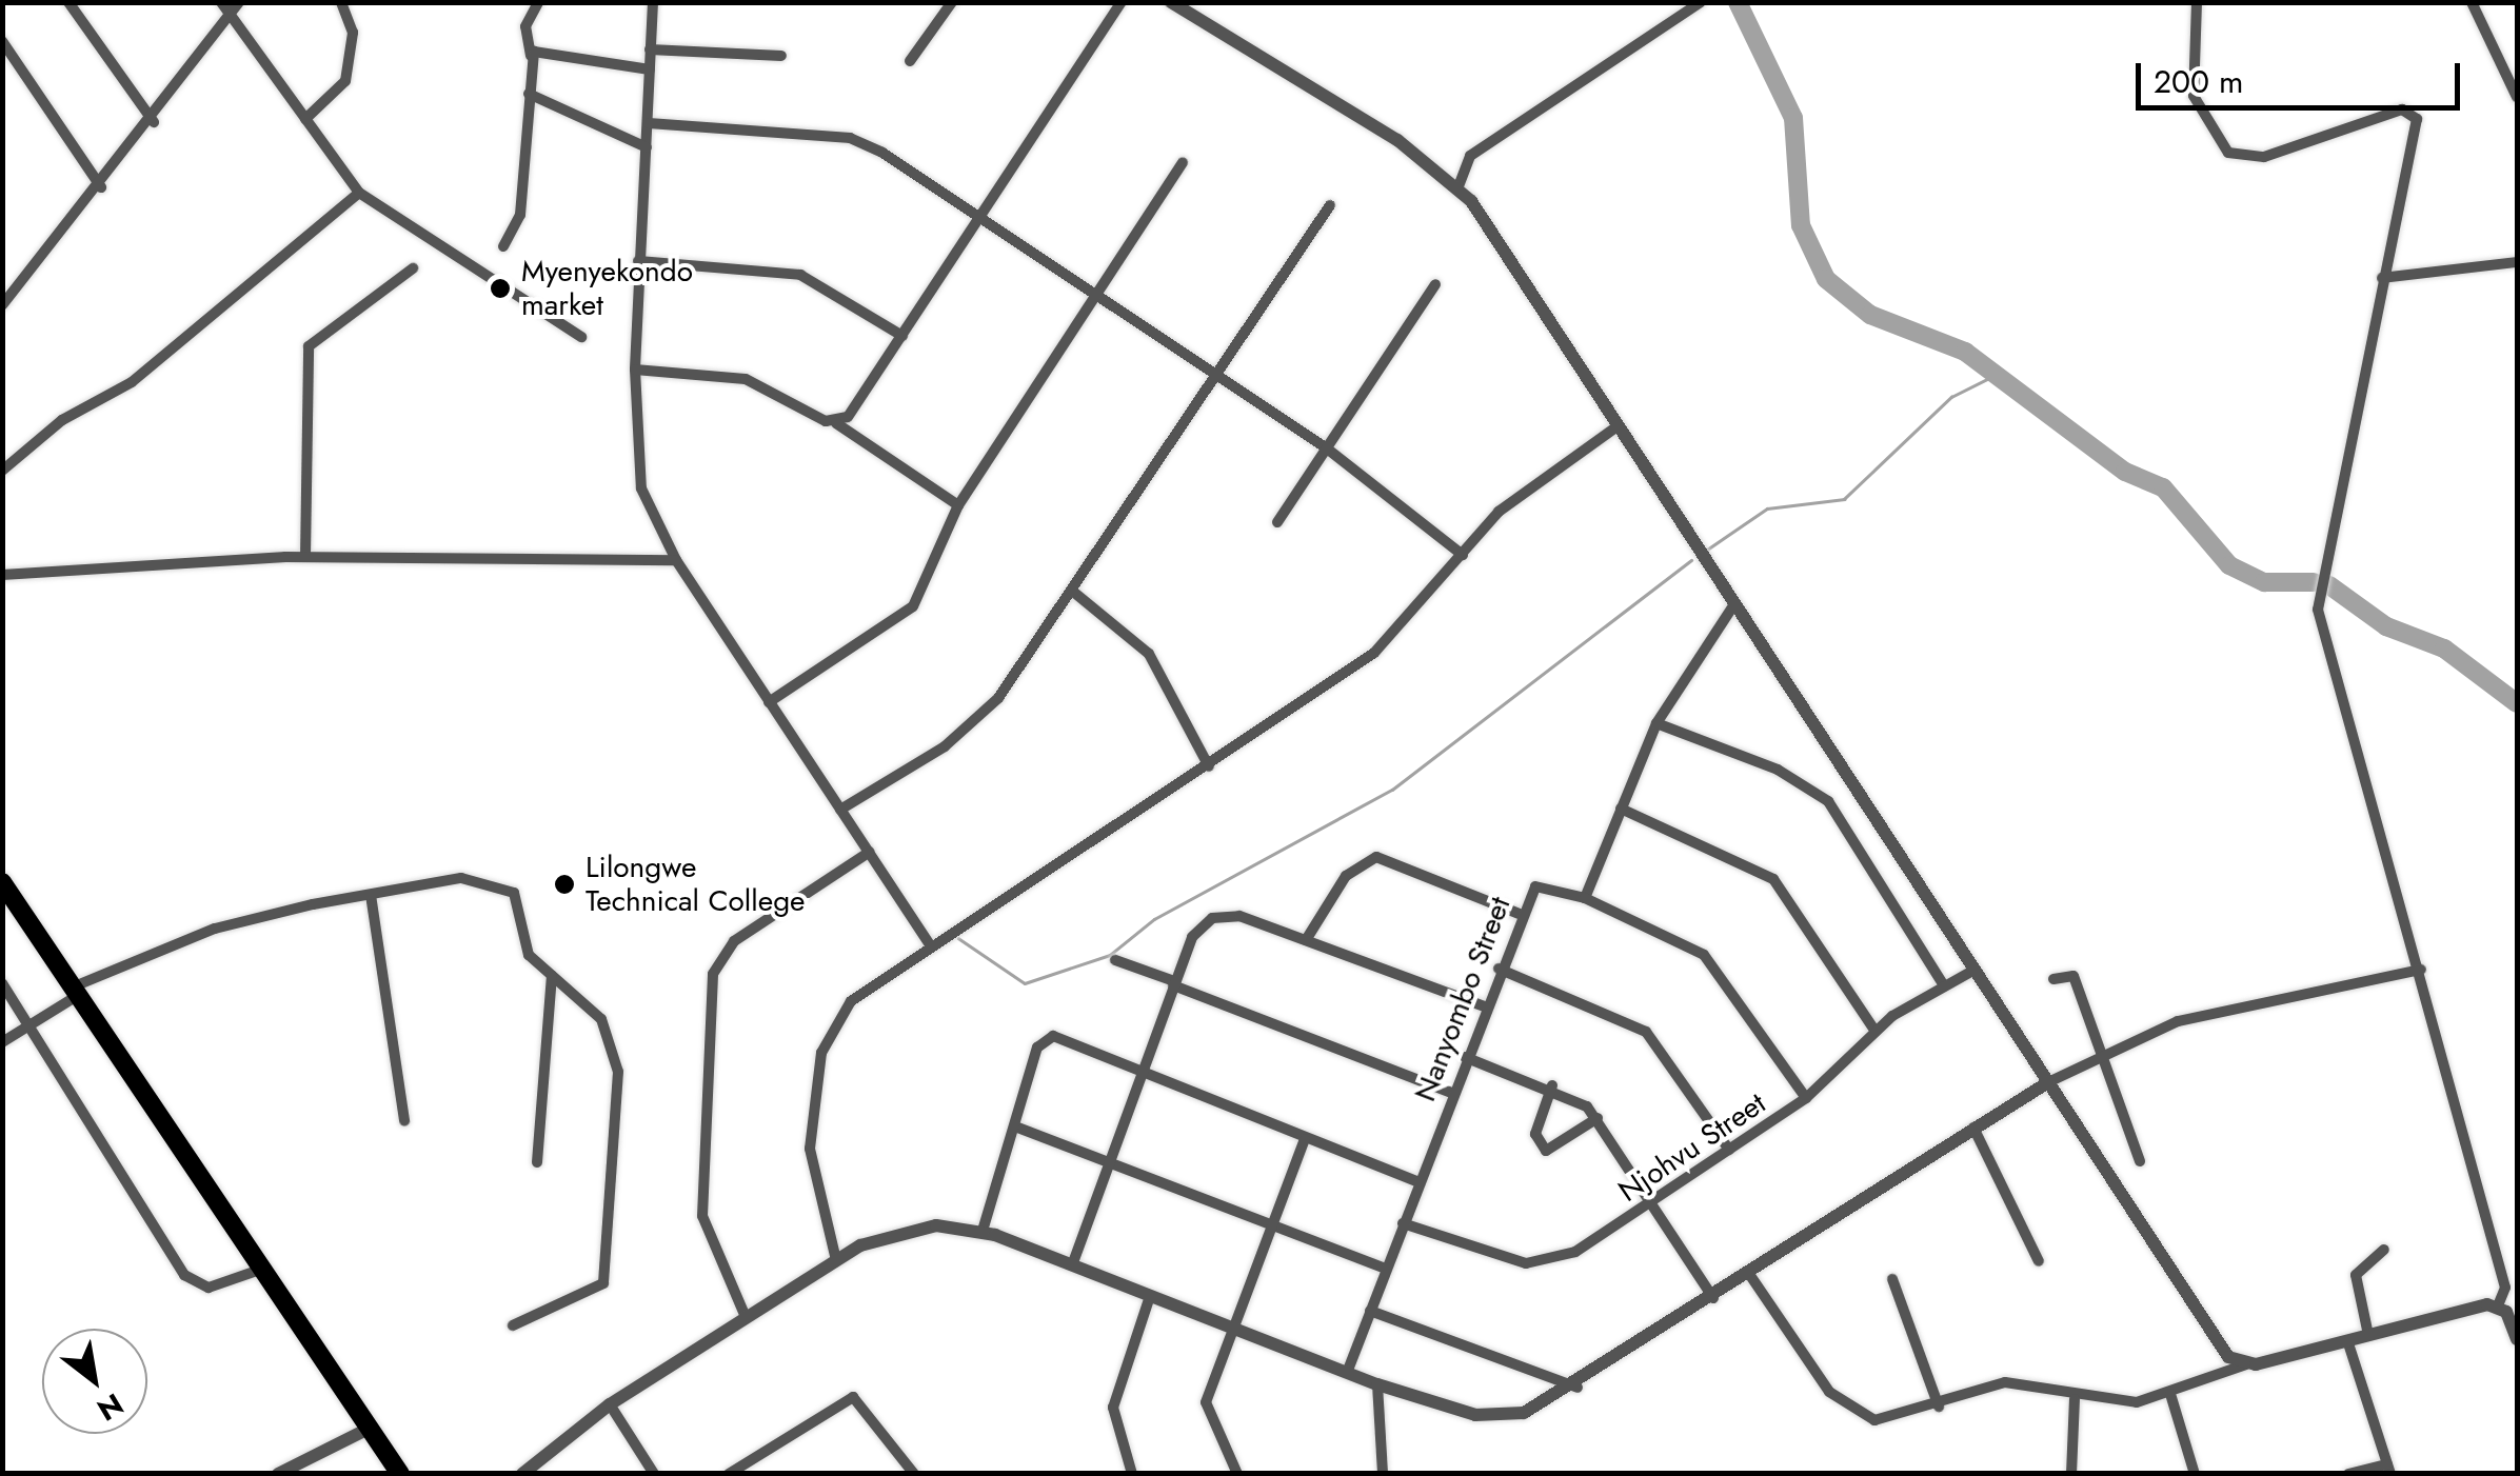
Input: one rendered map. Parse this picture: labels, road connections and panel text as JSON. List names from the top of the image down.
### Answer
{
  "streets": {
    "street": ["Nanyombo Street", "Njohvu Street"]
  },
  "crossings": [
    ["Nanyombo Street", "Njohvu Street"]
  ],
  "places": ["Myenyekondo market", "Lilongwe Technical College"],
  "scale_bar": "200 m",
  "north": "bottom right"
}
